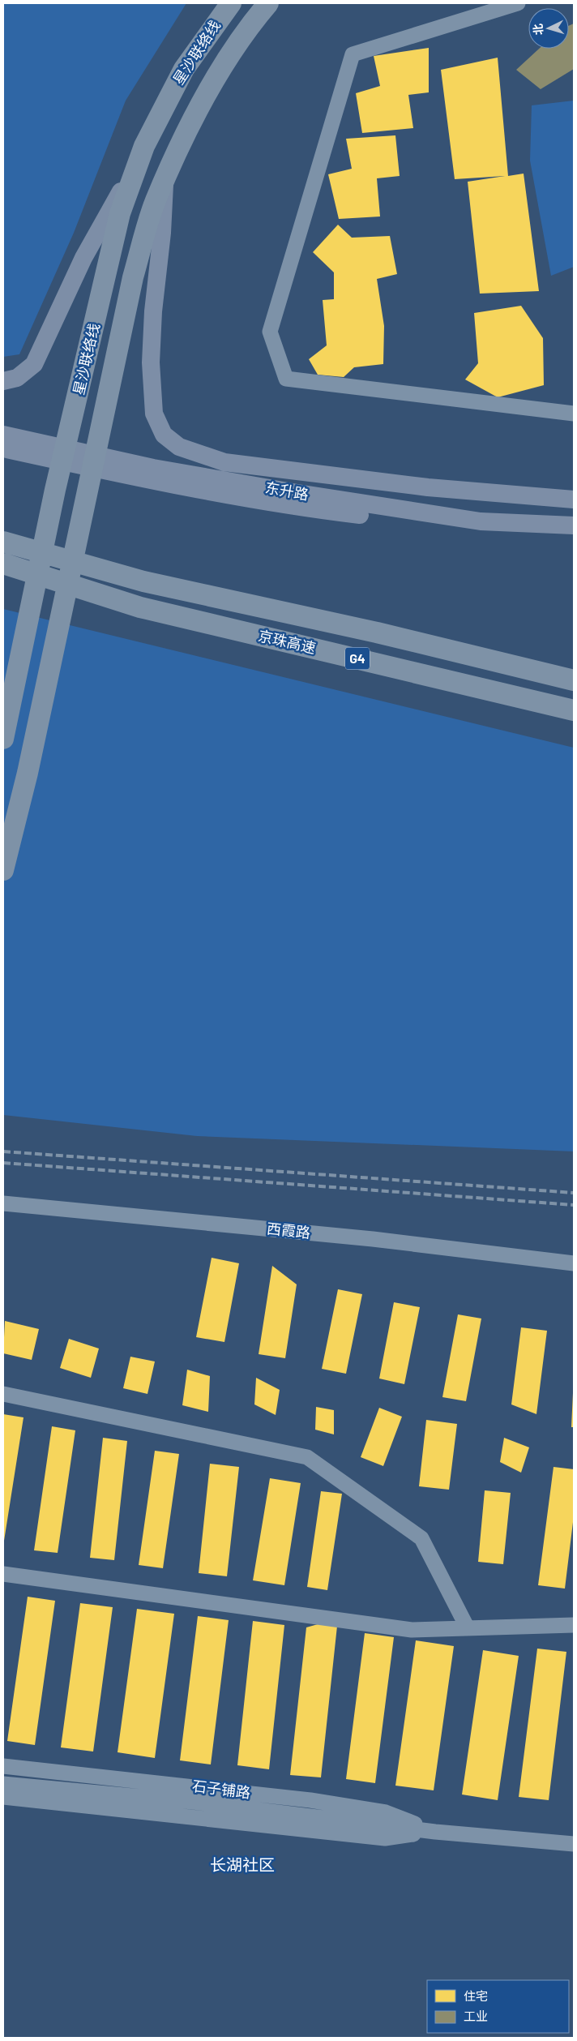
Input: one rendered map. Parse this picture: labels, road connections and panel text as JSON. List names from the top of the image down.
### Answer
{
  "streets": {
    "highway": ["星沙联络线", "京珠高速", "G4"],
    "main road": ["东升路"],
    "street": ["西霞路", "石子铺路"]
  },
  "districts": ["长湖社区"],
  "legend": ["住宅", "工业"],
  "north": "left"
}
